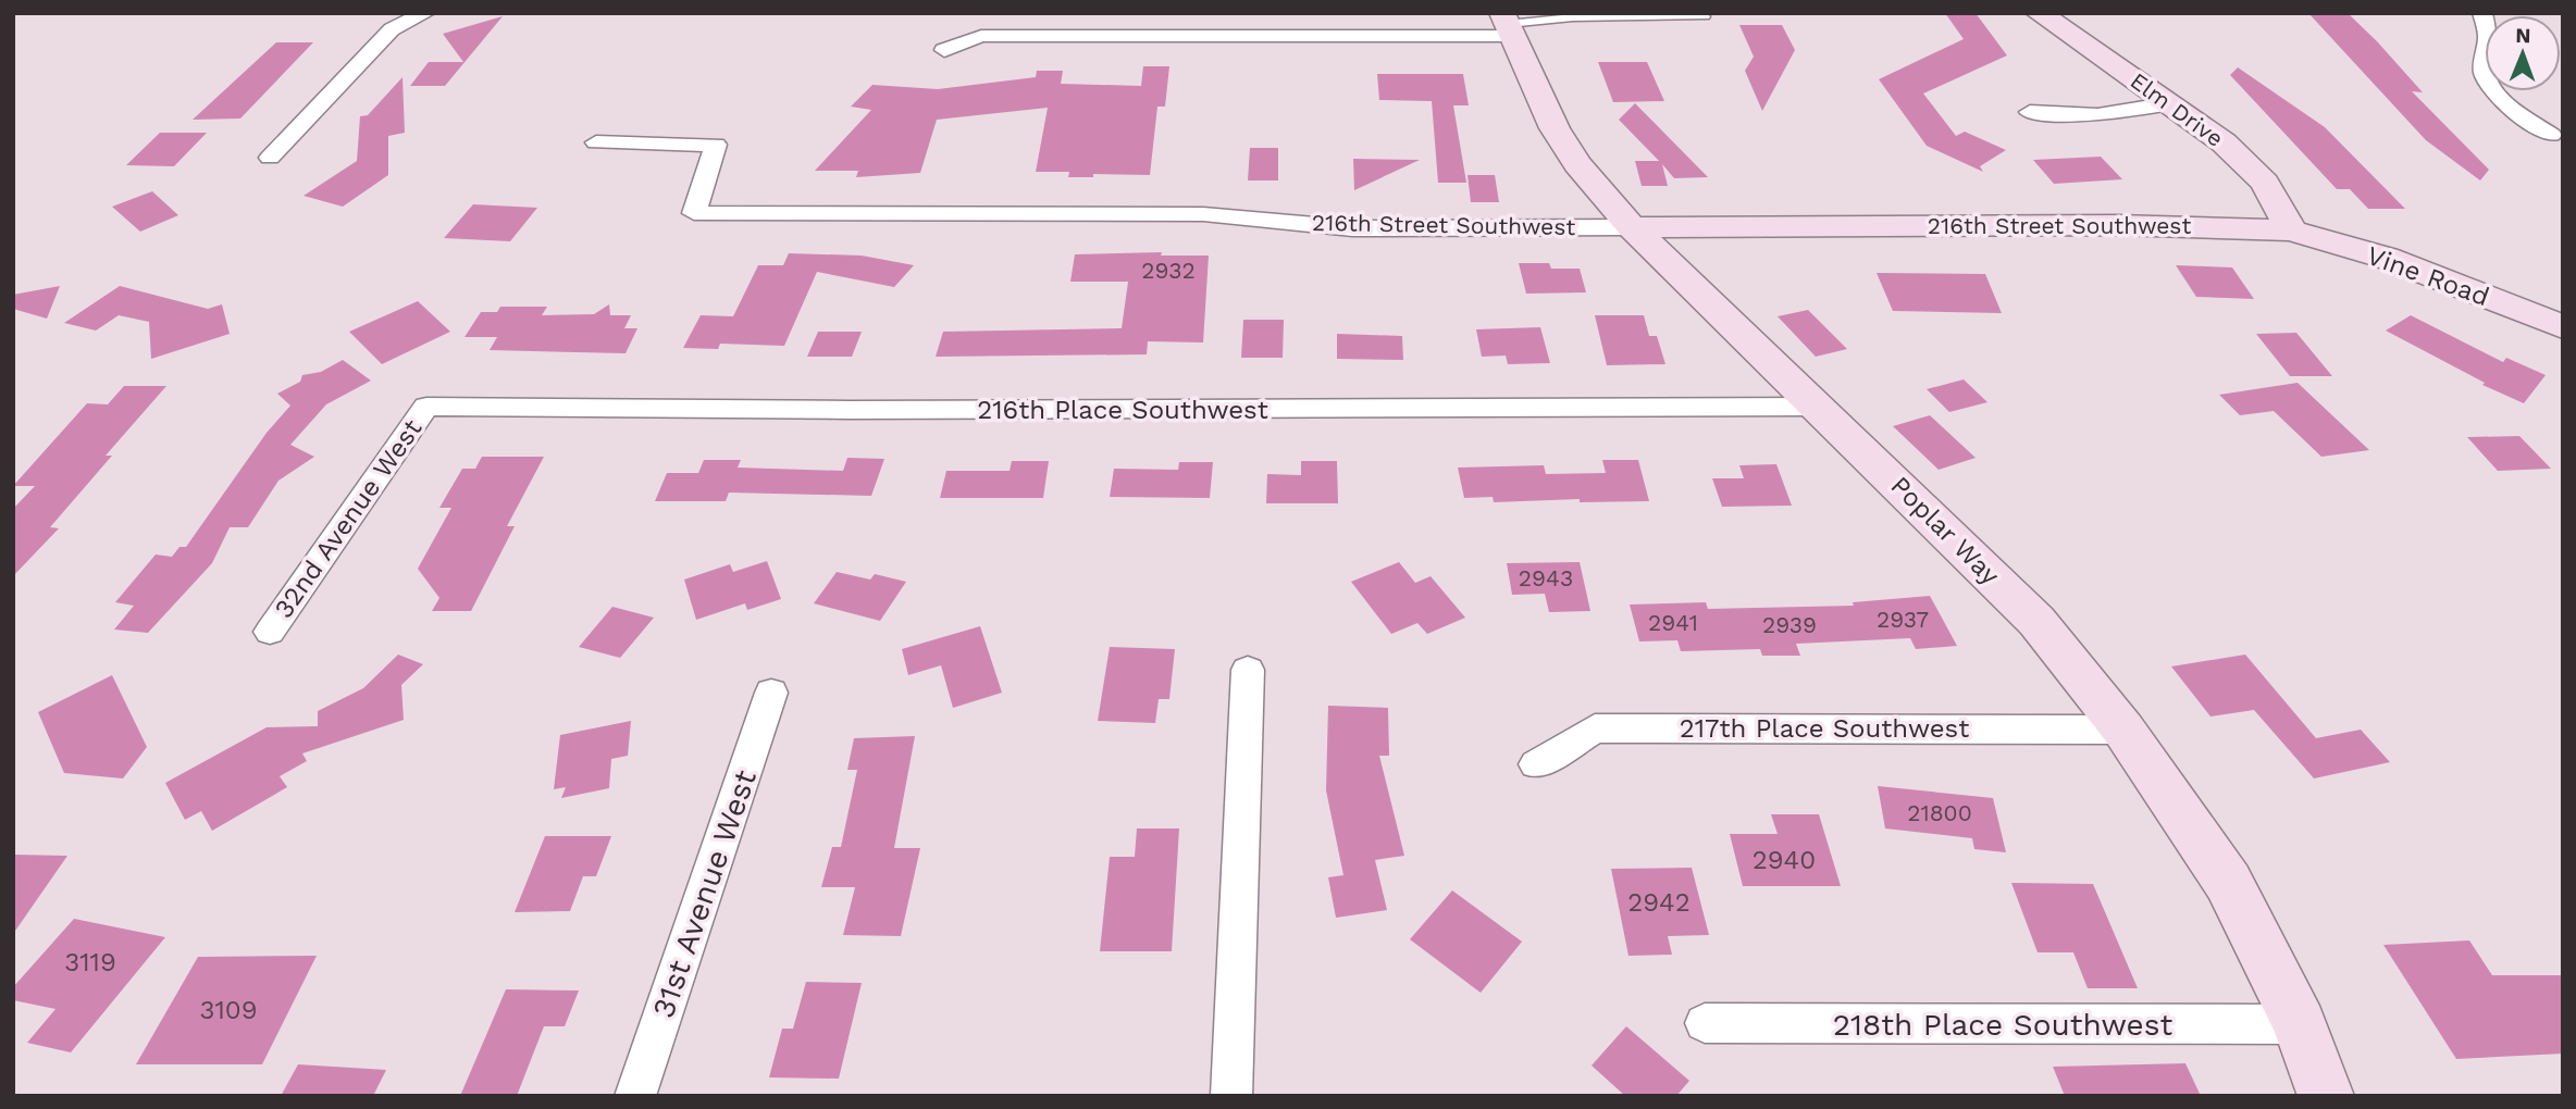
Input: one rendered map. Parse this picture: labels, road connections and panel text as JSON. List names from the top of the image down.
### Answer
{
  "streets": {
    "street": [
      "Elm Drive",
      "216th Street Southwest",
      "Vine Road",
      "216th Place Southwest",
      "32nd Avenue West",
      "Poplar Way",
      "217th Place Southwest",
      "31st Avenue West",
      "218th Place Southwest"
    ]
  },
  "crossings": [
    ["Elm Drive", "216th Street Southwest"],
    ["Elm Drive", "Vine Road"],
    ["216th Street Southwest", "Vine Road"],
    ["216th Street Southwest", "Poplar Way"],
    ["216th Place Southwest", "32nd Avenue West"],
    ["216th Place Southwest", "Poplar Way"],
    ["Poplar Way", "217th Place Southwest"],
    ["Poplar Way", "218th Place Southwest"]
  ],
  "house_numbers": [
    "2932",
    "2943",
    "2937",
    "2941",
    "2939",
    "21800",
    "2940",
    "2942",
    "3119",
    "3109"
  ],
  "north": "top"
}
